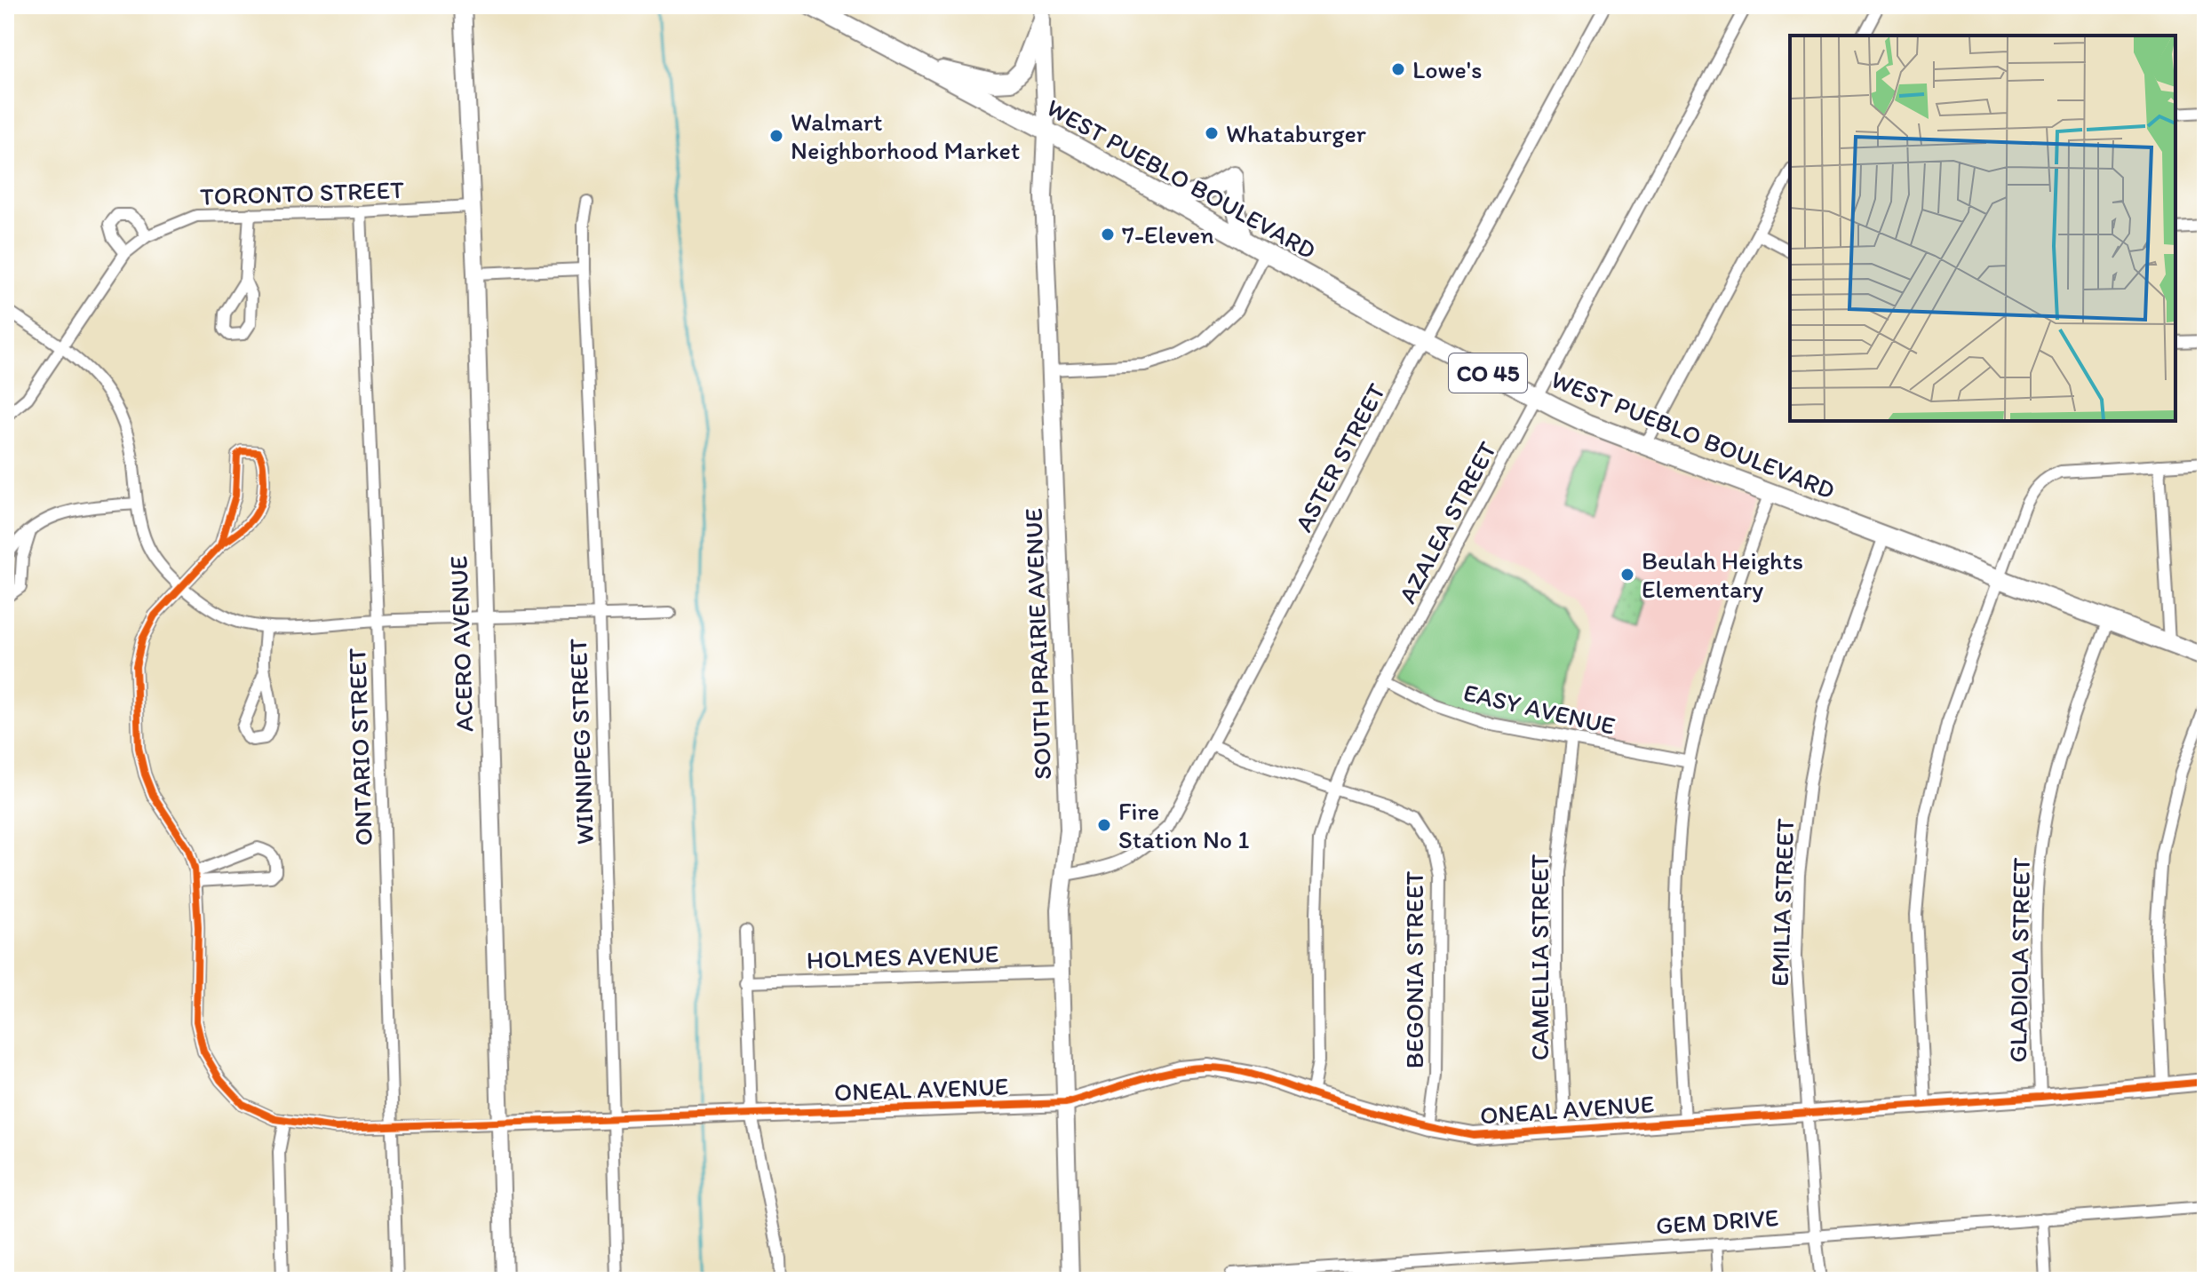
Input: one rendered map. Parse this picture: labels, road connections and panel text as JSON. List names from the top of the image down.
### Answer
{
  "streets": {
    "main road": ["WEST PUEBLO BOULEVARD", "CO 45"],
    "street": [
      "TORONTO STREET",
      "ASTER STREET",
      "AZALEA STREET",
      "ACERO AVENUE",
      "SOUTH PRAIRIE AVENUE",
      "EASY AVENUE",
      "WINNIPEG STREET",
      "ONTARIO STREET",
      "EMILIA STREET",
      "HOLMES AVENUE",
      "CAMELLIA STREET",
      "GLADIOLA STREET",
      "BEGONIA STREET",
      "ONEAL AVENUE",
      "GEM DRIVE"
    ]
  },
  "crossings": [
    ["WEST PUEBLO BOULEVARD", "ASTER STREET"],
    ["WEST PUEBLO BOULEVARD", "AZALEA STREET"],
    ["WEST PUEBLO BOULEVARD", "SOUTH PRAIRIE AVENUE"],
    ["WEST PUEBLO BOULEVARD", "EMILIA STREET"],
    ["WEST PUEBLO BOULEVARD", "GLADIOLA STREET"],
    ["TORONTO STREET", "ACERO AVENUE"],
    ["TORONTO STREET", "ONTARIO STREET"],
    ["ASTER STREET", "SOUTH PRAIRIE AVENUE"],
    ["ASTER STREET", "BEGONIA STREET"],
    ["AZALEA STREET", "EASY AVENUE"],
    ["AZALEA STREET", "BEGONIA STREET"],
    ["AZALEA STREET", "ONEAL AVENUE"],
    ["ACERO AVENUE", "ONEAL AVENUE"],
    ["SOUTH PRAIRIE AVENUE", "HOLMES AVENUE"],
    ["SOUTH PRAIRIE AVENUE", "ONEAL AVENUE"],
    ["EASY AVENUE", "CAMELLIA STREET"],
    ["WINNIPEG STREET", "ONEAL AVENUE"],
    ["ONTARIO STREET", "ONEAL AVENUE"],
    ["EMILIA STREET", "ONEAL AVENUE"],
    ["EMILIA STREET", "GEM DRIVE"],
    ["CAMELLIA STREET", "ONEAL AVENUE"],
    ["GLADIOLA STREET", "ONEAL AVENUE"],
    ["BEGONIA STREET", "ONEAL AVENUE"]
  ],
  "places": [
    "Lowe's",
    "Whataburger",
    "Walmart Neighborhood Market",
    "7-Eleven",
    "Beulah Heights Elementary",
    "Fire Station No 1"
  ]
}
